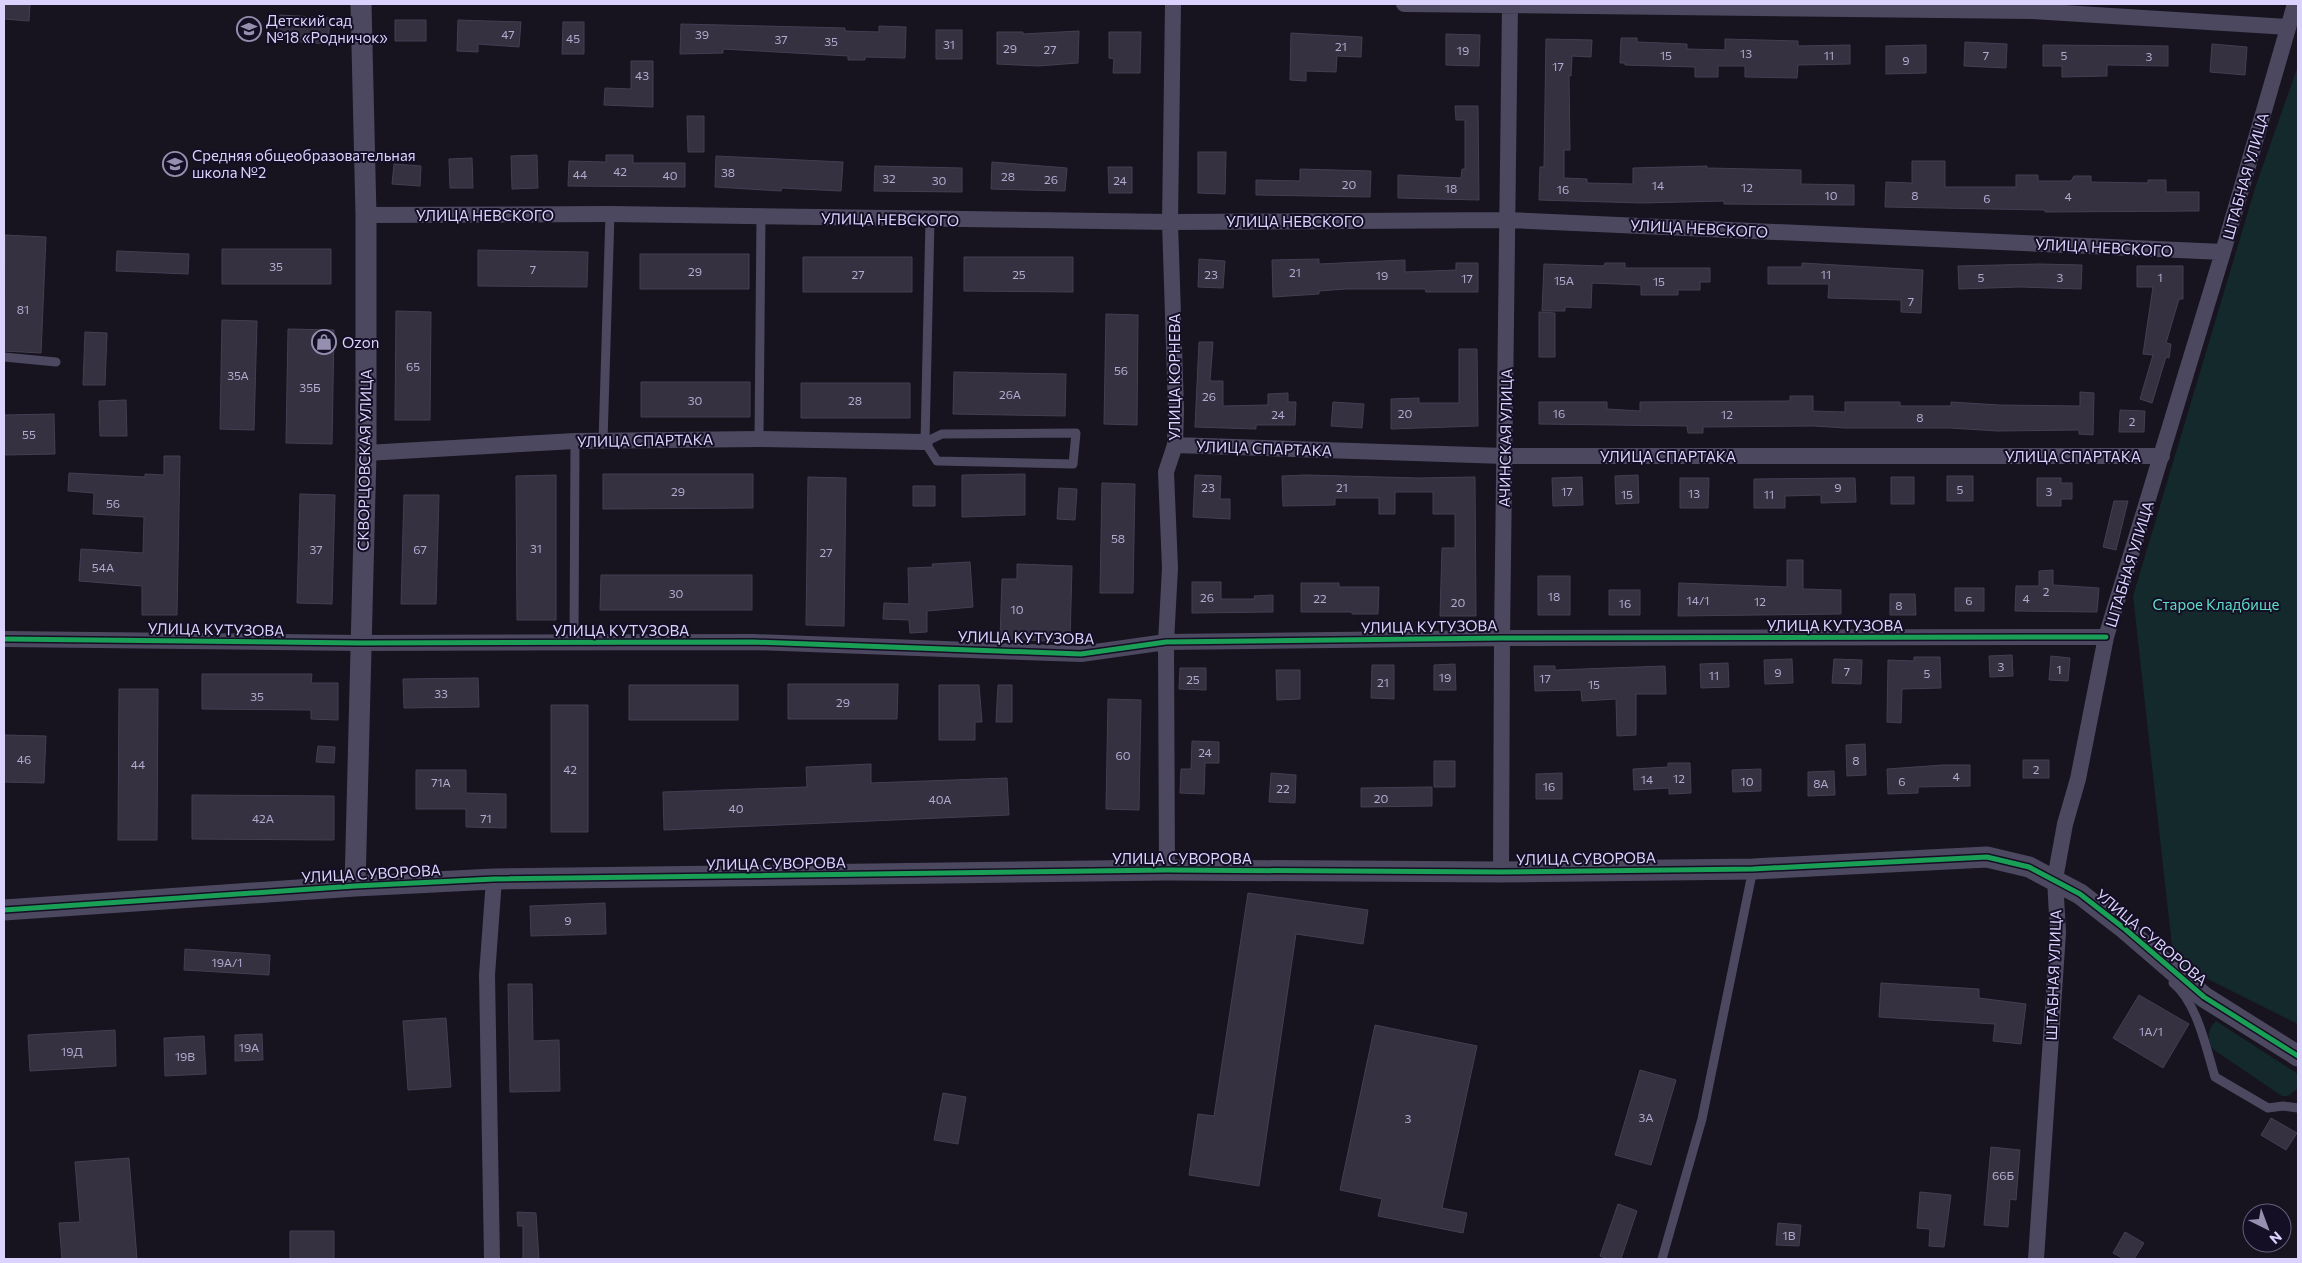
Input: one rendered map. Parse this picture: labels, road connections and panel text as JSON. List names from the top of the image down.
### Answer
{
  "streets": {
    "street": [
      "ШТАБНАЯ УЛИЦА",
      "УЛИЦА НЕВСКОГО",
      "УЛИЦА КОРНЕВА",
      "АЧИНСКАЯ УЛИЦА",
      "УЛИЦА СПАРТАКА",
      "СКВОРЦОВСКАЯ УЛИЦА",
      "УЛИЦА КУТУЗОВА",
      "УЛИЦА СУВОРОВА"
    ]
  },
  "crossings": [
    ["ШТАБНАЯ УЛИЦА", "УЛИЦА НЕВСКОГО"],
    ["ШТАБНАЯ УЛИЦА", "УЛИЦА СПАРТАКА"],
    ["ШТАБНАЯ УЛИЦА", "УЛИЦА КУТУЗОВА"],
    ["ШТАБНАЯ УЛИЦА", "УЛИЦА СУВОРОВА"],
    ["УЛИЦА НЕВСКОГО", "УЛИЦА КОРНЕВА"],
    ["УЛИЦА НЕВСКОГО", "АЧИНСКАЯ УЛИЦА"],
    ["УЛИЦА НЕВСКОГО", "СКВОРЦОВСКАЯ УЛИЦА"],
    ["УЛИЦА КОРНЕВА", "УЛИЦА СПАРТАКА"],
    ["УЛИЦА КОРНЕВА", "УЛИЦА КУТУЗОВА"],
    ["УЛИЦА КОРНЕВА", "УЛИЦА СУВОРОВА"],
    ["АЧИНСКАЯ УЛИЦА", "УЛИЦА СПАРТАКА"],
    ["АЧИНСКАЯ УЛИЦА", "УЛИЦА КУТУЗОВА"],
    ["АЧИНСКАЯ УЛИЦА", "УЛИЦА СУВОРОВА"],
    ["УЛИЦА СПАРТАКА", "СКВОРЦОВСКАЯ УЛИЦА"],
    ["СКВОРЦОВСКАЯ УЛИЦА", "УЛИЦА КУТУЗОВА"],
    ["СКВОРЦОВСКАЯ УЛИЦА", "УЛИЦА СУВОРОВА"]
  ],
  "parks": ["Старое Кладбище"],
  "places": {
    "school or university": ["Детский сад №18 «Родничок»", "Средняя общеобразовательная школа №2"],
    "shop": ["Ozon"]
  },
  "house_numbers": [
    "47",
    "39",
    "45",
    "37",
    "35",
    "31",
    "21",
    "29",
    "27",
    "19",
    "13",
    "15",
    "11",
    "7",
    "5",
    "3",
    "9",
    "17",
    "43",
    "42",
    "38",
    "44",
    "40",
    "28",
    "32",
    "26",
    "30",
    "24",
    "20",
    "14",
    "12",
    "18",
    "16",
    "10",
    "8",
    "4",
    "6",
    "35",
    "7",
    "29",
    "21",
    "27",
    "25",
    "23",
    "11",
    "19",
    "5",
    "3",
    "1",
    "17",
    "15А",
    "15",
    "7",
    "81",
    "65",
    "56",
    "35А",
    "35Б",
    "26А",
    "26",
    "30",
    "28",
    "20",
    "16",
    "24",
    "12",
    "8",
    "2",
    "55",
    "23",
    "21",
    "9",
    "5",
    "29",
    "17",
    "3",
    "13",
    "15",
    "11",
    "56",
    "58",
    "31",
    "37",
    "67",
    "27",
    "54А",
    "2",
    "30",
    "18",
    "26",
    "22",
    "4",
    "14/1",
    "6",
    "12",
    "20",
    "16",
    "8",
    "10",
    "3",
    "1",
    "7",
    "9",
    "5",
    "11",
    "19",
    "17",
    "25",
    "21",
    "15",
    "33",
    "35",
    "29",
    "24",
    "60",
    "46",
    "8",
    "44",
    "42",
    "2",
    "4",
    "12",
    "14",
    "10",
    "6",
    "71А",
    "8А",
    "16",
    "22",
    "20",
    "40А",
    "40",
    "42А",
    "71",
    "9",
    "19А/1",
    "1А/1",
    "19А",
    "19Д",
    "19В",
    "3А",
    "3",
    "66Б",
    "1В"
  ],
  "north": "bottom right"
}
